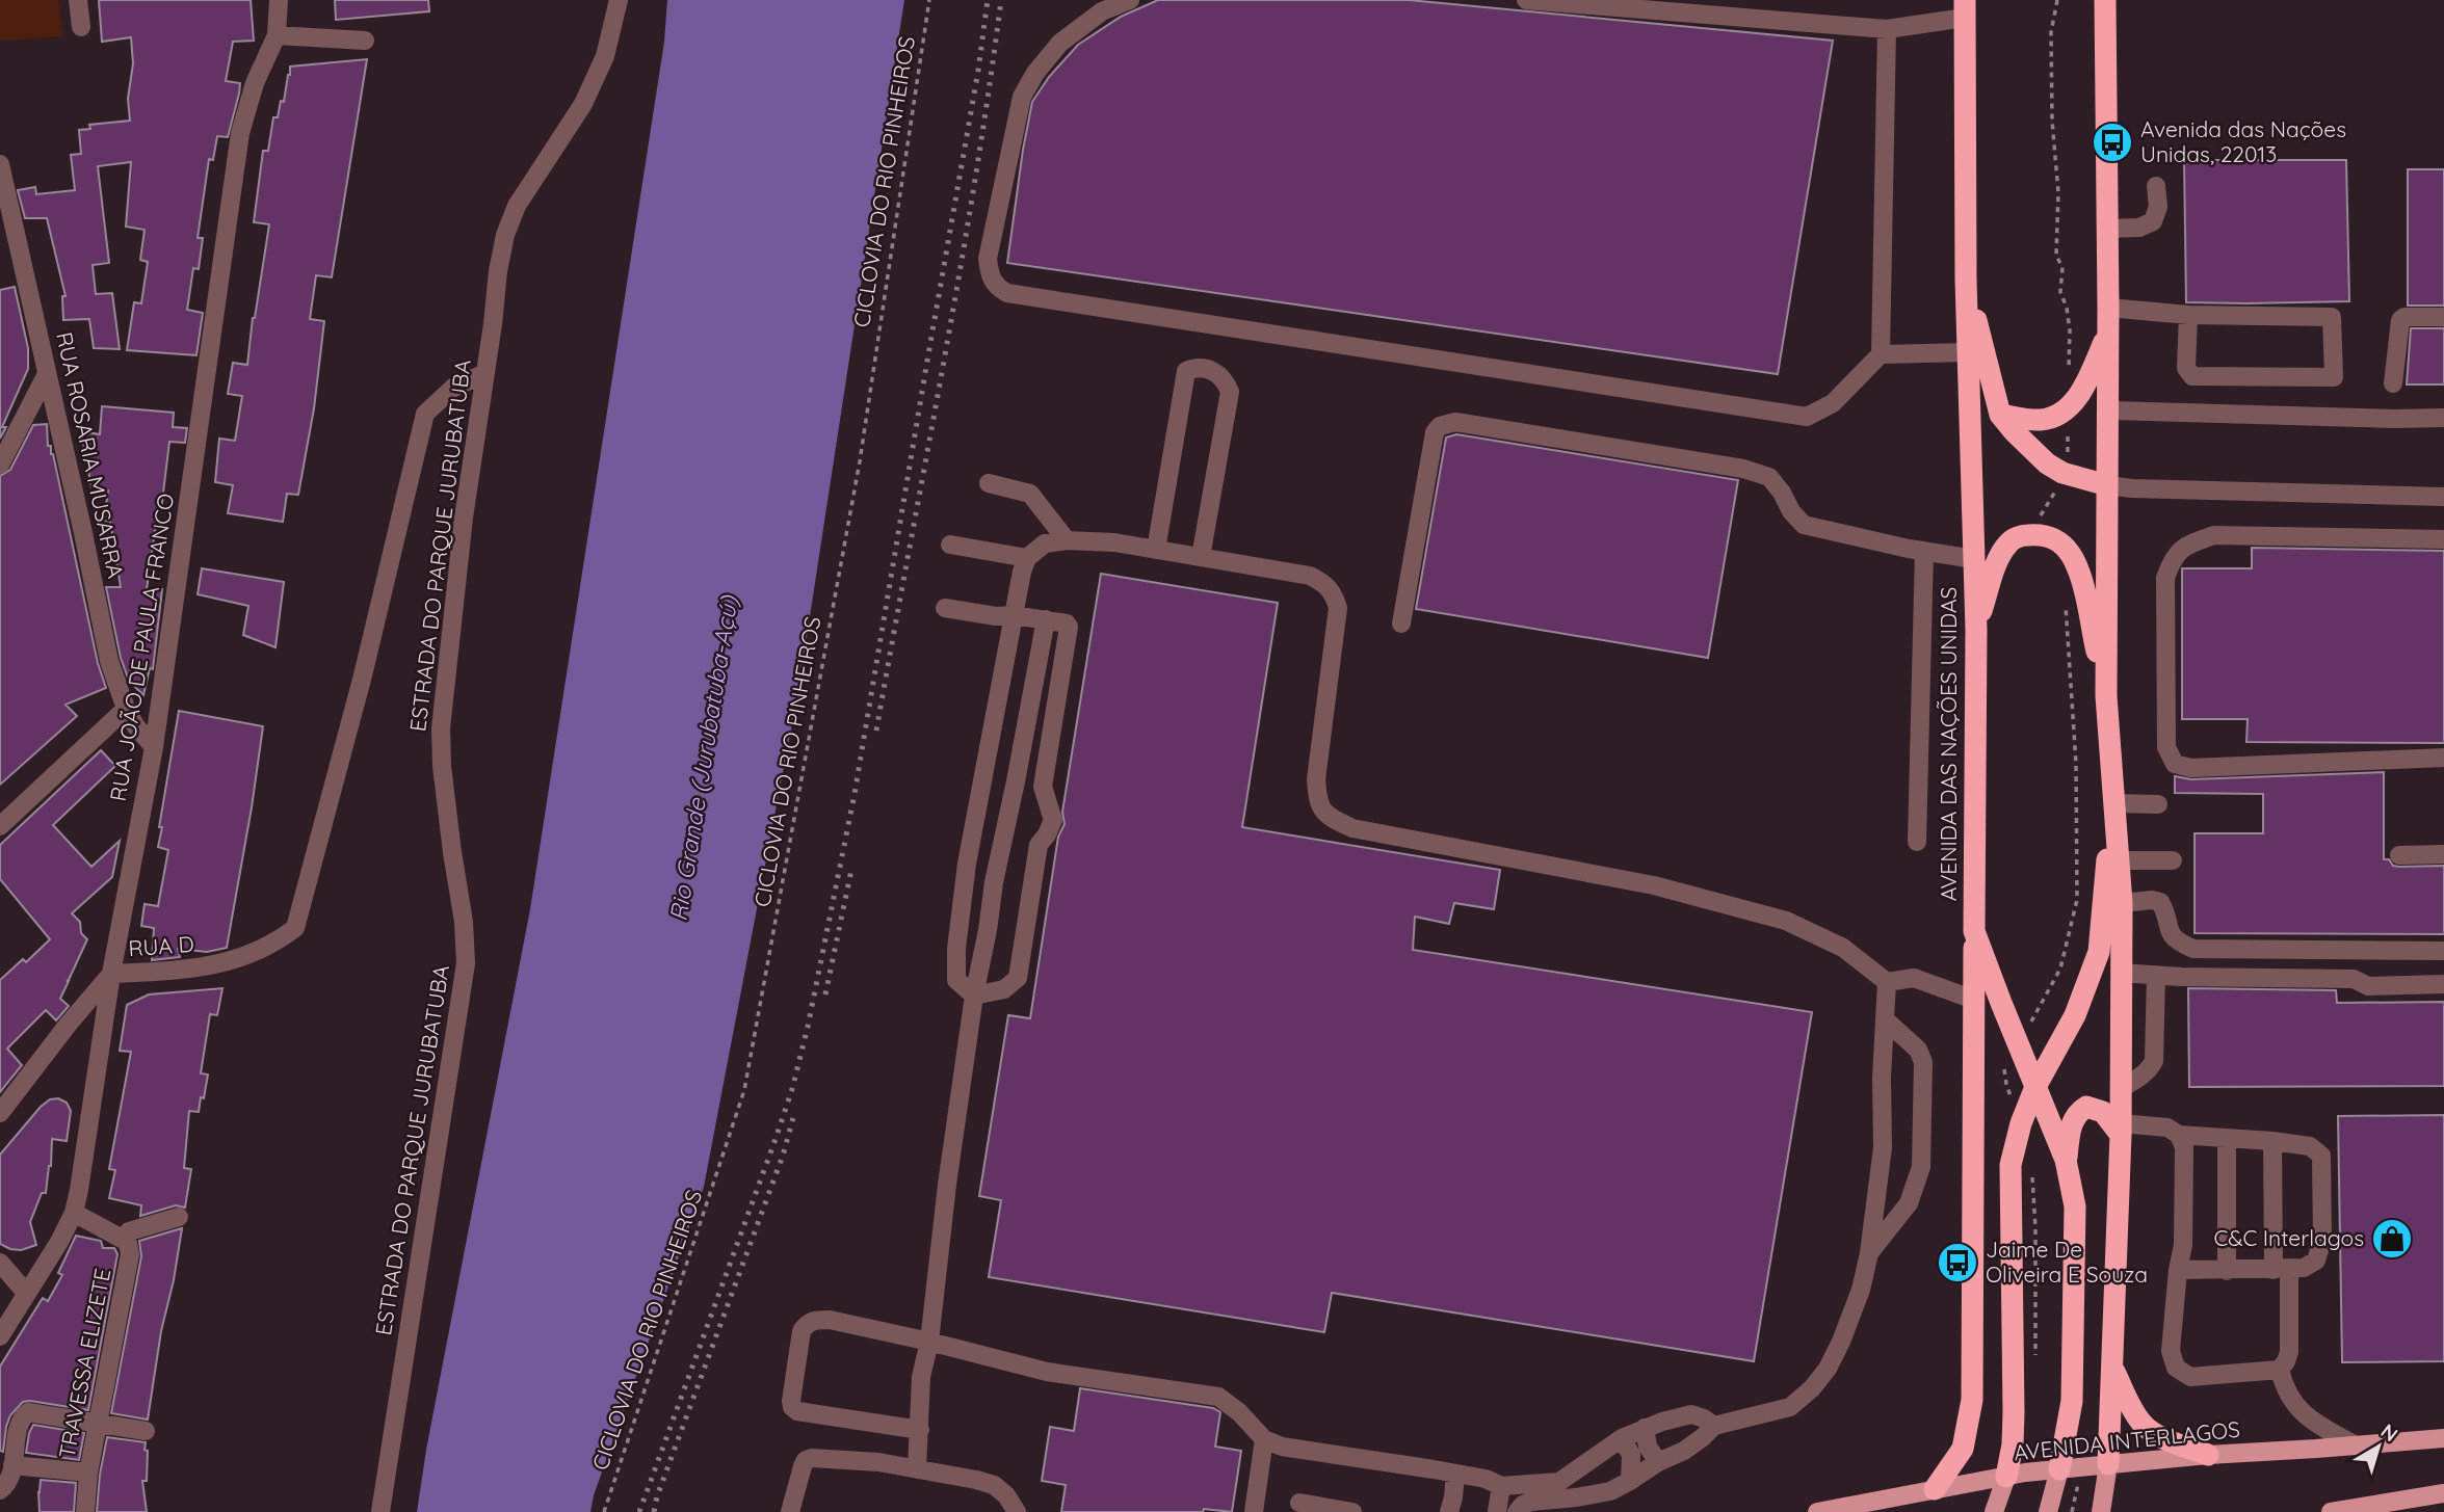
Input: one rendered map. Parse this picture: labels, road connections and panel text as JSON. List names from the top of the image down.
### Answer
{
  "streets": {
    "highway": ["AVENIDA DAS NAÇÕES UNIDAS"],
    "main road": ["AVENIDA INTERLAGOS"],
    "street": [
      "RUA ROSARIA MUSARRA",
      "ESTRADA DO PARQUE JURUBATUBA",
      "RUA JOÃO DE PAULA FRANCO",
      "RUA D",
      "TRAVESSA ELIZETE"
    ],
    "path": ["CICLOVIA DO RIO PINHEIROS"]
  },
  "crossings": [
    ["RUA ROSARIA MUSARRA", "RUA JOÃO DE PAULA FRANCO"],
    ["ESTRADA DO PARQUE JURUBATUBA", "RUA D"],
    ["RUA JOÃO DE PAULA FRANCO", "RUA D"],
    ["AVENIDA DAS NAÇÕES UNIDAS", "AVENIDA INTERLAGOS"]
  ],
  "water": ["Rio Grande (Jurubatuba-Açú)"],
  "places": {
    "bus stop": ["Avenida das Nações Unidas, 22013", "Jaime De Oliveira E Souza"],
    "shop": ["C&C Interlagos"]
  },
  "north": "top right"
}
